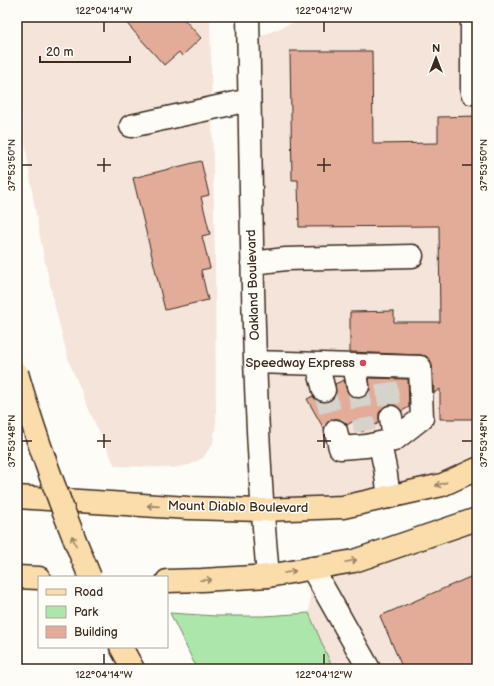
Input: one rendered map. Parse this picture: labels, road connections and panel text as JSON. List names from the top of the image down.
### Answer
{
  "streets": {
    "main road": ["Mount Diablo Boulevard"],
    "street": ["Oakland Boulevard"]
  },
  "crossings": [
    ["Oakland Boulevard", "Mount Diablo Boulevard"]
  ],
  "places": ["Speedway Express"],
  "legend": ["Road", "Park", "Building"],
  "scale_bar": "20 m",
  "north": "top",
  "coordinates": [
    "122°04'14\"W",
    "122°04'12\"W",
    "37°53'50\"N",
    "37°53'48\"N"
  ]
}
